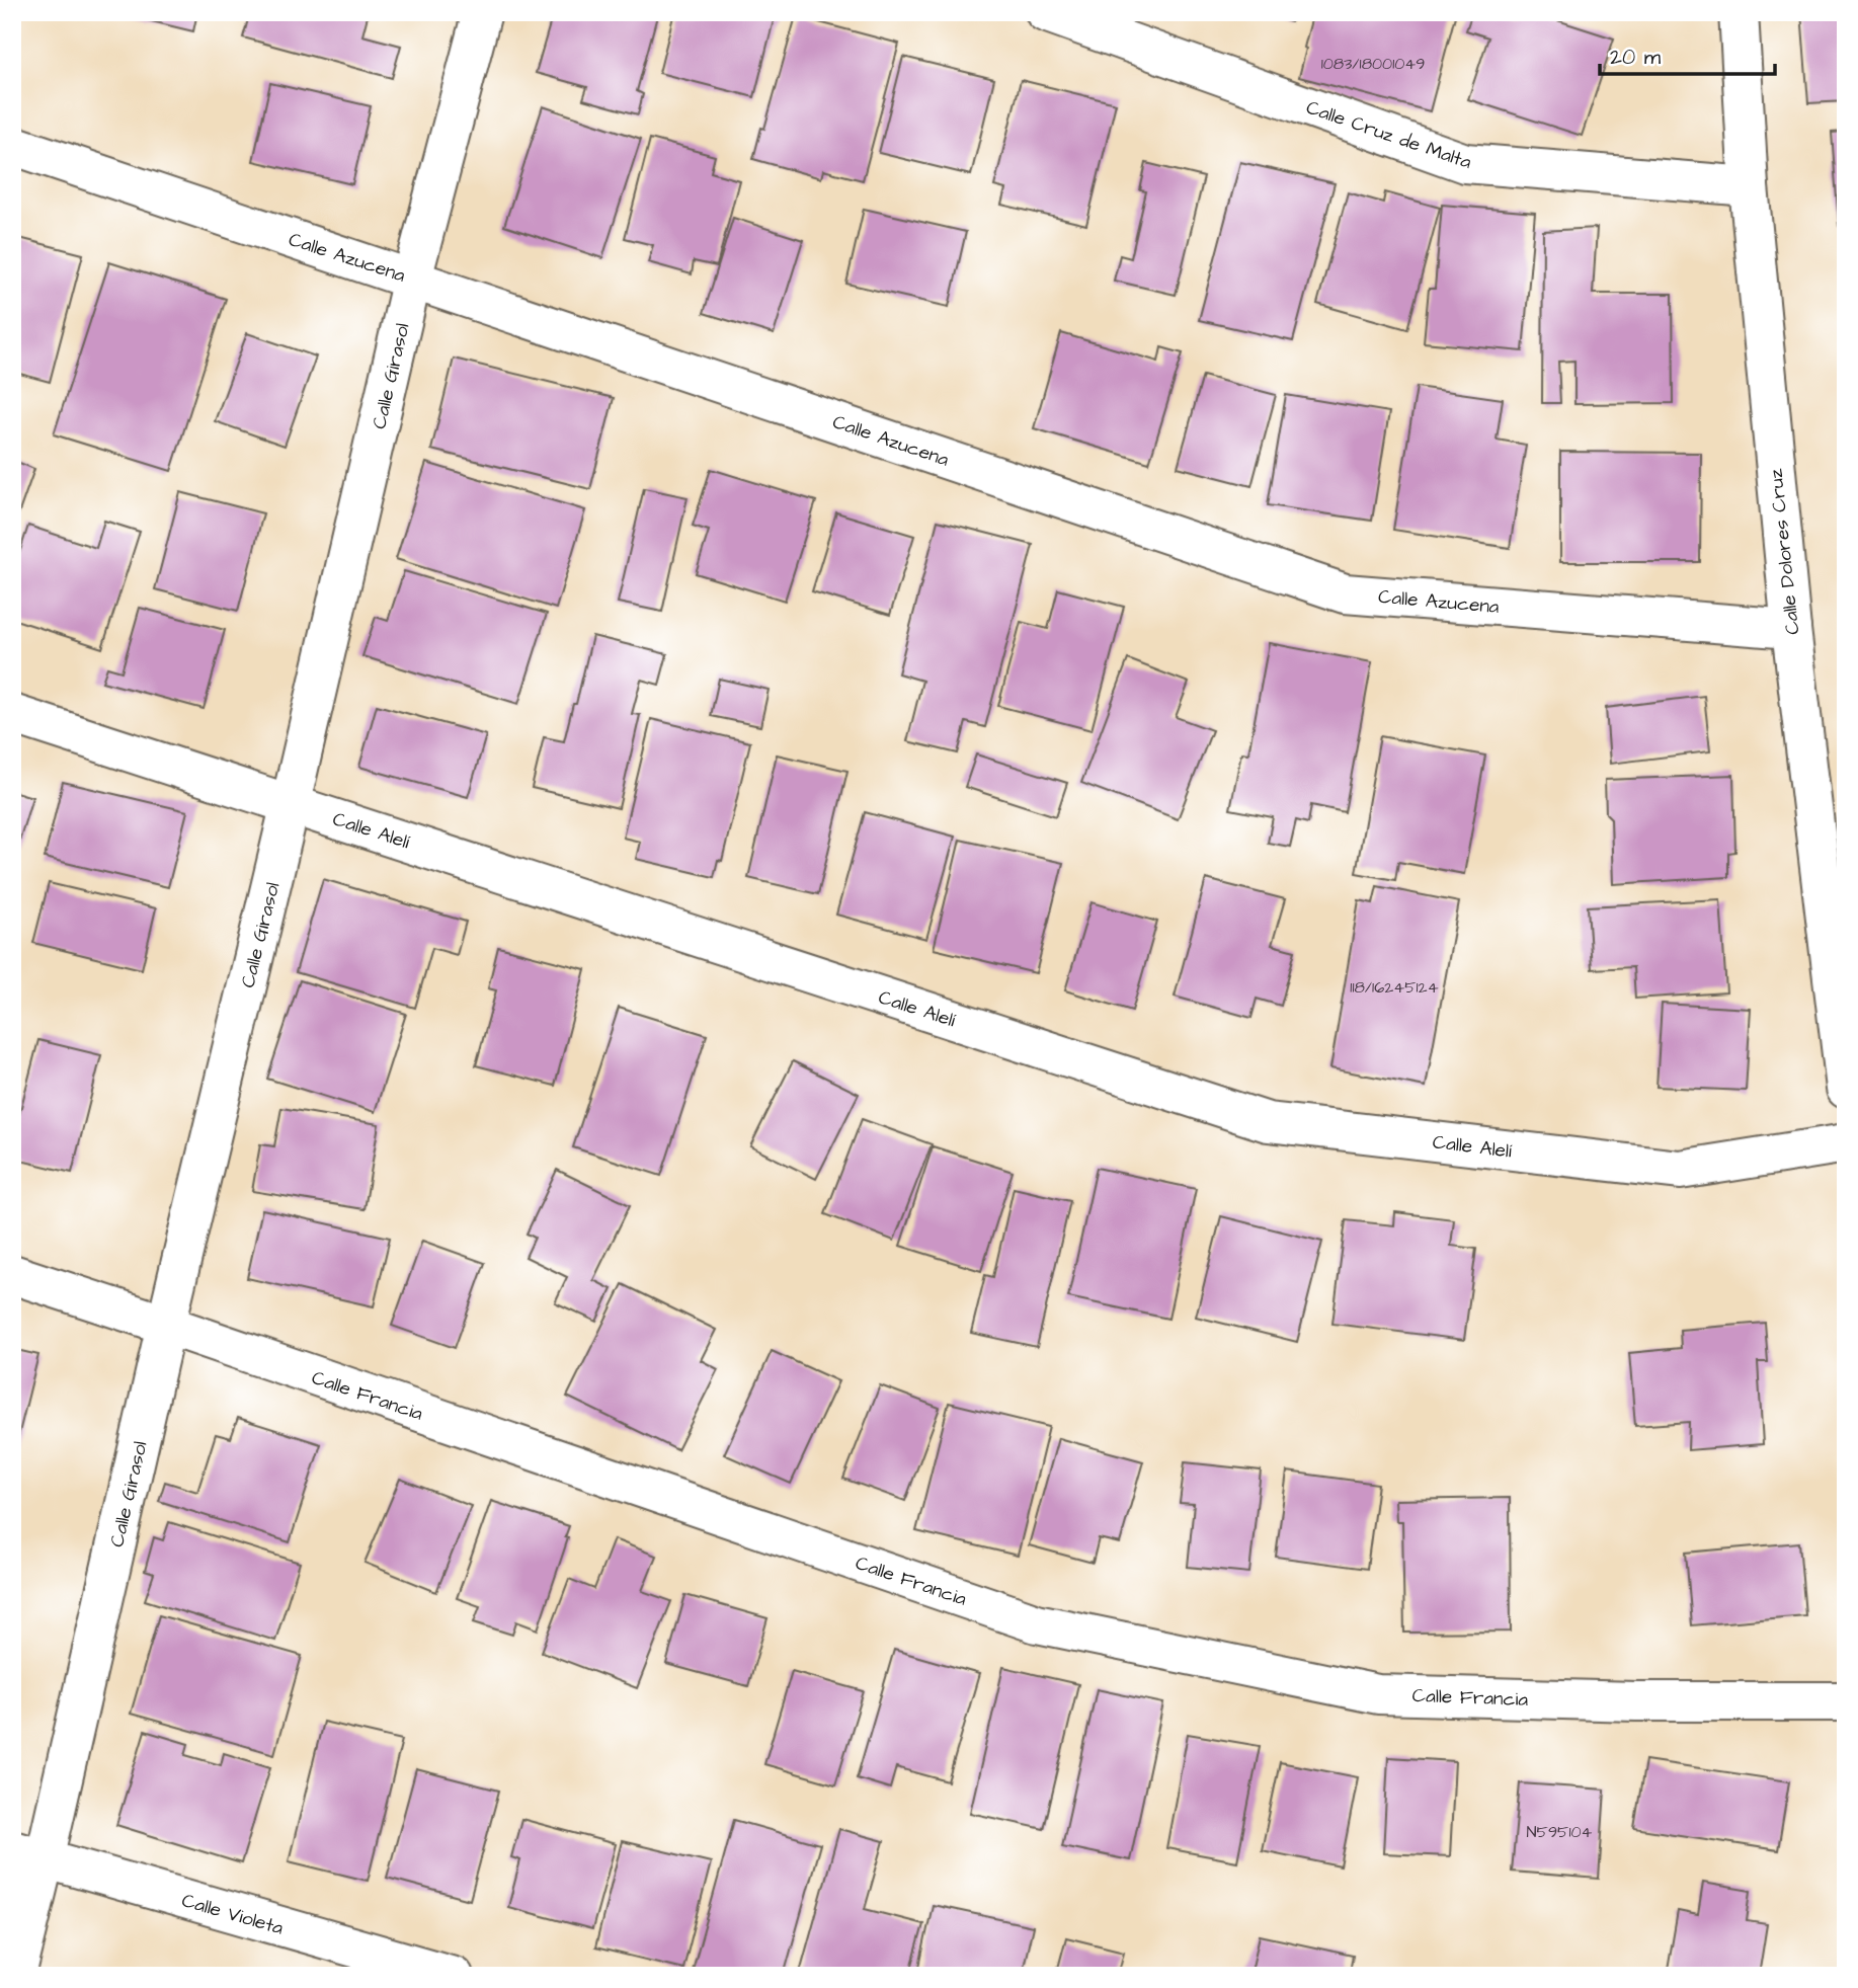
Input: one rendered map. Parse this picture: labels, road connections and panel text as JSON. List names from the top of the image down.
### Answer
{
  "streets": {
    "street": [
      "Calle Cruz de Malta",
      "Calle Azucena",
      "Calle Girasol",
      "Calle Dolores Cruz",
      "Calle Alelí",
      "Calle Francia",
      "Calle Violeta"
    ]
  },
  "crossings": [
    ["Calle Cruz de Malta", "Calle Dolores Cruz"],
    ["Calle Azucena", "Calle Girasol"],
    ["Calle Azucena", "Calle Dolores Cruz"],
    ["Calle Girasol", "Calle Alelí"],
    ["Calle Girasol", "Calle Francia"],
    ["Calle Girasol", "Calle Violeta"]
  ],
  "house_numbers": ["1083/18001049", "118/16245124", "N595104"],
  "scale_bar": "20 m"
}
